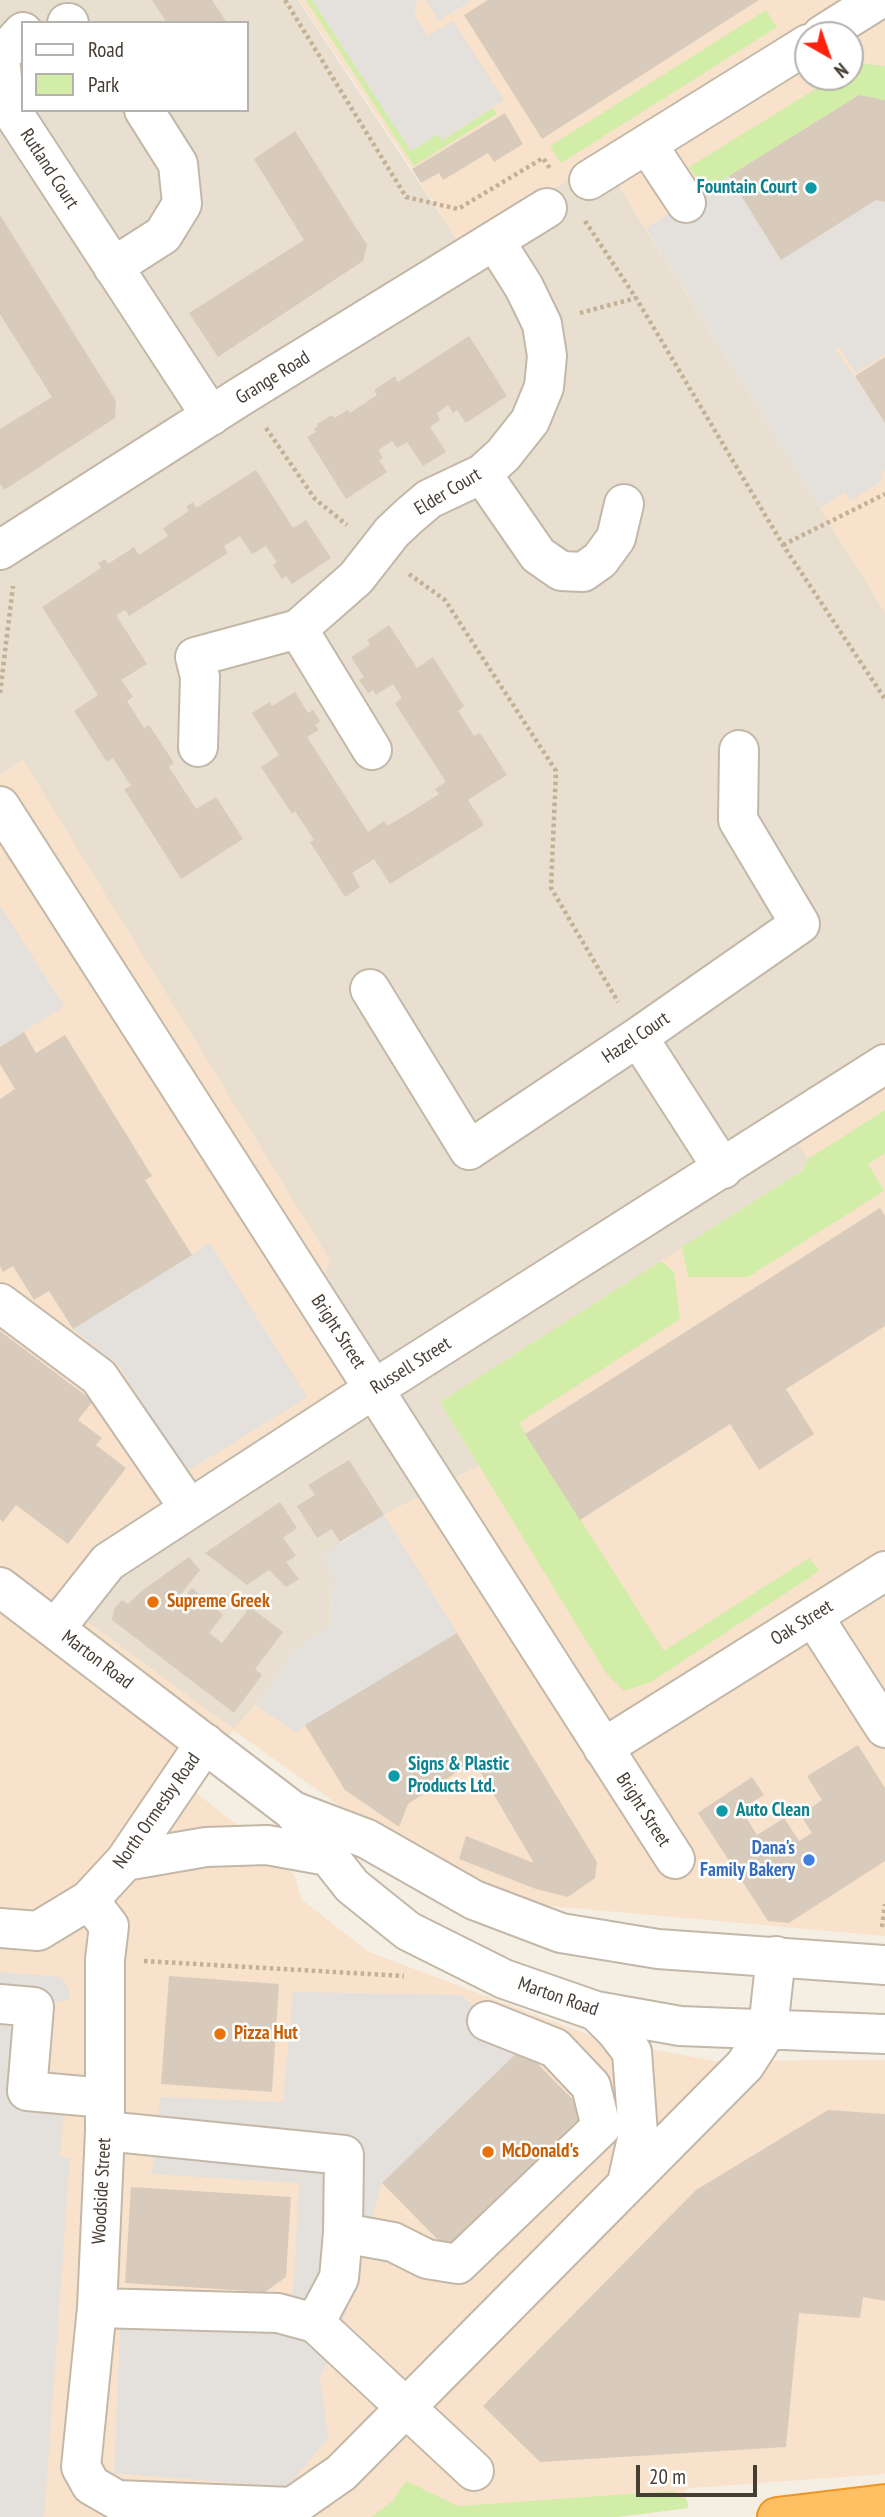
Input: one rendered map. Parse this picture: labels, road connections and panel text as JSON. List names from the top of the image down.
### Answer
{
  "streets": {
    "street": [
      "Rutland Court",
      "Grange Road",
      "Elder Court",
      "Hazel Court",
      "Bright Street",
      "Russell Street",
      "Oak Street",
      "Marton Road",
      "North Ormesby Road",
      "Woodside Street"
    ]
  },
  "crossings": [
    ["Rutland Court", "Grange Road"],
    ["Grange Road", "Elder Court"],
    ["Bright Street", "Russell Street"],
    ["Bright Street", "Oak Street"],
    ["Russell Street", "Marton Road"],
    ["Marton Road", "North Ormesby Road"],
    ["North Ormesby Road", "Woodside Street"]
  ],
  "places": [
    "Fountain Court",
    "Supreme Greek",
    "Signs & Plastic Products Ltd.",
    "Auto Clean",
    "Dana's Family Bakery",
    "Pizza Hut",
    "McDonald's"
  ],
  "legend": ["Road", "Park"],
  "scale_bar": "20 m",
  "north": "bottom right"
}
